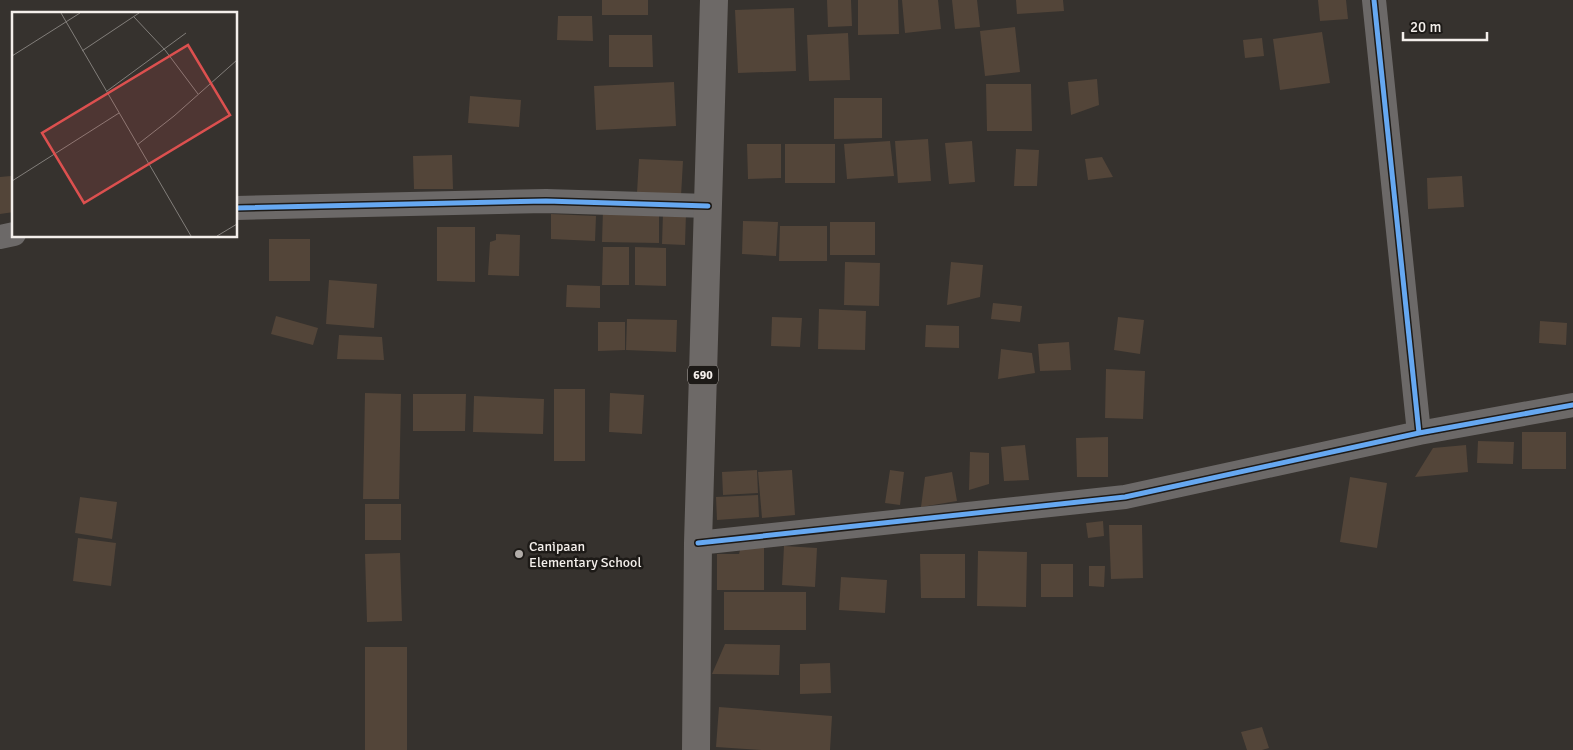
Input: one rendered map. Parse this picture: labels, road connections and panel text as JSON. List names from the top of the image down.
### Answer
{
  "streets": {
    "main road": ["690"]
  },
  "places": ["Canipaan Elementary School"],
  "scale_bar": "20 m"
}
